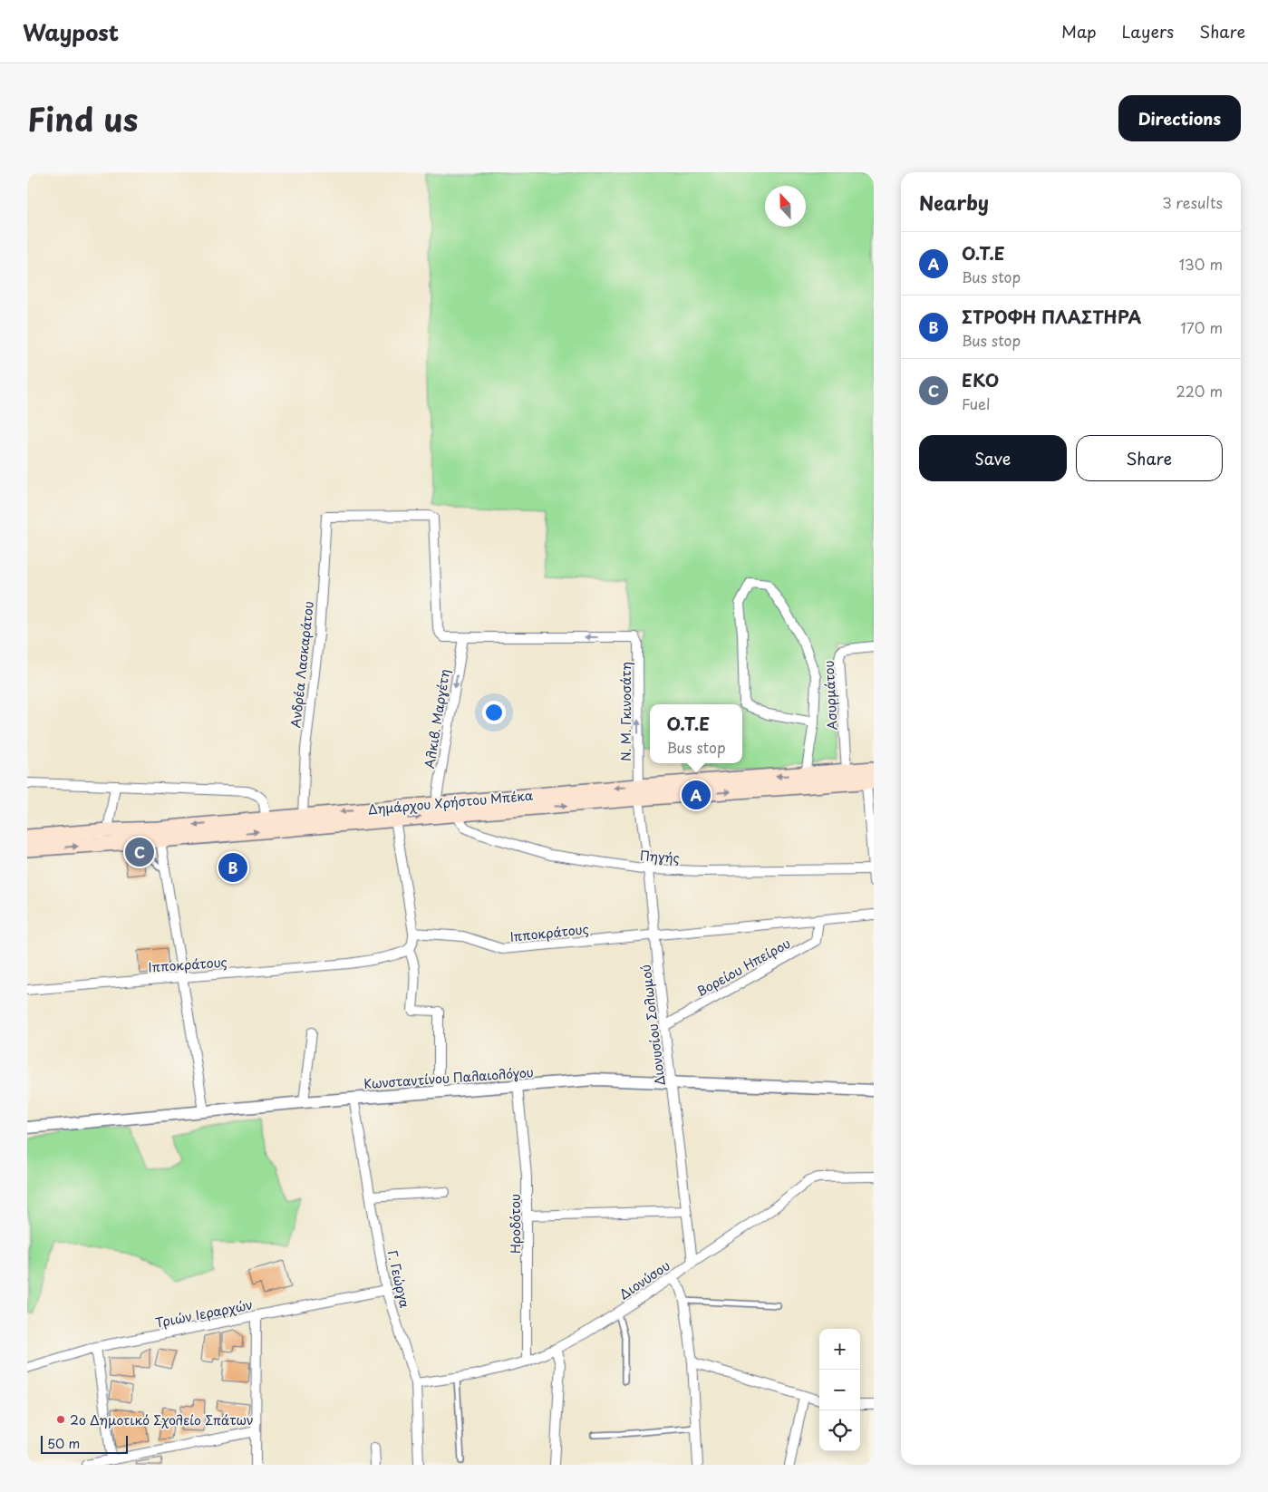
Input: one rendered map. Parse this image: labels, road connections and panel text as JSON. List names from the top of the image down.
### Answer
{
  "streets": {
    "main road": ["Δημάρχου Χρήστου Μπέκα"],
    "street": [
      "Ανδρέα Λασκαράτου",
      "Ασυρμάτου",
      "Ν. Μ. Γκινοσάτη",
      "Αλκιβ. Μαργέτη",
      "Πηγής",
      "Ιπποκράτους",
      "Βορείου Ηπείρου",
      "Διονυσίου Σολωμού",
      "Κωνσταντίνου Παλαιολόγου",
      "Ηροδότου",
      "Γ. Γεώργα",
      "Διονύσου",
      "Τριών Ιεραρχών"
    ]
  },
  "crossings": [
    ["Ανδρέα Λασκαράτου", "Ν. Μ. Γκινοσάτη"],
    ["Ανδρέα Λασκαράτου", "Αλκιβ. Μαργέτη"],
    ["Ανδρέα Λασκαράτου", "Δημάρχου Χρήστου Μπέκα"],
    ["Ασυρμάτου", "Δημάρχου Χρήστου Μπέκα"],
    ["Ν. Μ. Γκινοσάτη", "Αλκιβ. Μαργέτη"],
    ["Ν. Μ. Γκινοσάτη", "Δημάρχου Χρήστου Μπέκα"],
    ["Ν. Μ. Γκινοσάτη", "Διονυσίου Σολωμού"],
    ["Αλκιβ. Μαργέτη", "Δημάρχου Χρήστου Μπέκα"],
    ["Δημάρχου Χρήστου Μπέκα", "Πηγής"],
    ["Δημάρχου Χρήστου Μπέκα", "Διονυσίου Σολωμού"],
    ["Πηγής", "Διονυσίου Σολωμού"],
    ["Ιπποκράτους", "Βορείου Ηπείρου"],
    ["Ιπποκράτους", "Διονυσίου Σολωμού"],
    ["Βορείου Ηπείρου", "Διονυσίου Σολωμού"],
    ["Διονυσίου Σολωμού", "Κωνσταντίνου Παλαιολόγου"],
    ["Διονυσίου Σολωμού", "Διονύσου"],
    ["Κωνσταντίνου Παλαιολόγου", "Ηροδότου"],
    ["Κωνσταντίνου Παλαιολόγου", "Γ. Γεώργα"],
    ["Ηροδότου", "Διονύσου"],
    ["Γ. Γεώργα", "Διονύσου"],
    ["Γ. Γεώργα", "Τριών Ιεραρχών"]
  ],
  "one_way": ["Αλκιβ. Μαργέτη"],
  "places": ["2ο Δημοτικό Σχολείο Σπάτων"],
  "scale_bar": "50 m",
  "north": "top",
  "page": {
    "header": "Waypost",
    "nav": ["Map", "Layers", "Share"],
    "title": "Find us",
    "buttons": [
      "Directions",
      ["Save", "Share"]
    ],
    "heading": ["Nearby", "3 results"],
    "list": [
      {
        "mark": "A",
        "name": "Ο.Τ.Ε",
        "note": "Bus stop",
        "value": "130 m"
      },
      {
        "mark": "B",
        "name": "ΣΤΡΟΦΗ ΠΛΑΣΤΗΡΑ",
        "note": "Bus stop",
        "value": "170 m"
      },
      {
        "mark": "C",
        "name": "ΕΚΟ",
        "note": "Fuel",
        "value": "220 m"
      }
    ],
    "popup": ["Ο.Τ.Ε", "Bus stop"],
    "pins": ["A", "C", "B"],
    "map_buttons": ["+", "−"],
    "scale": "50 m"
  }
}
